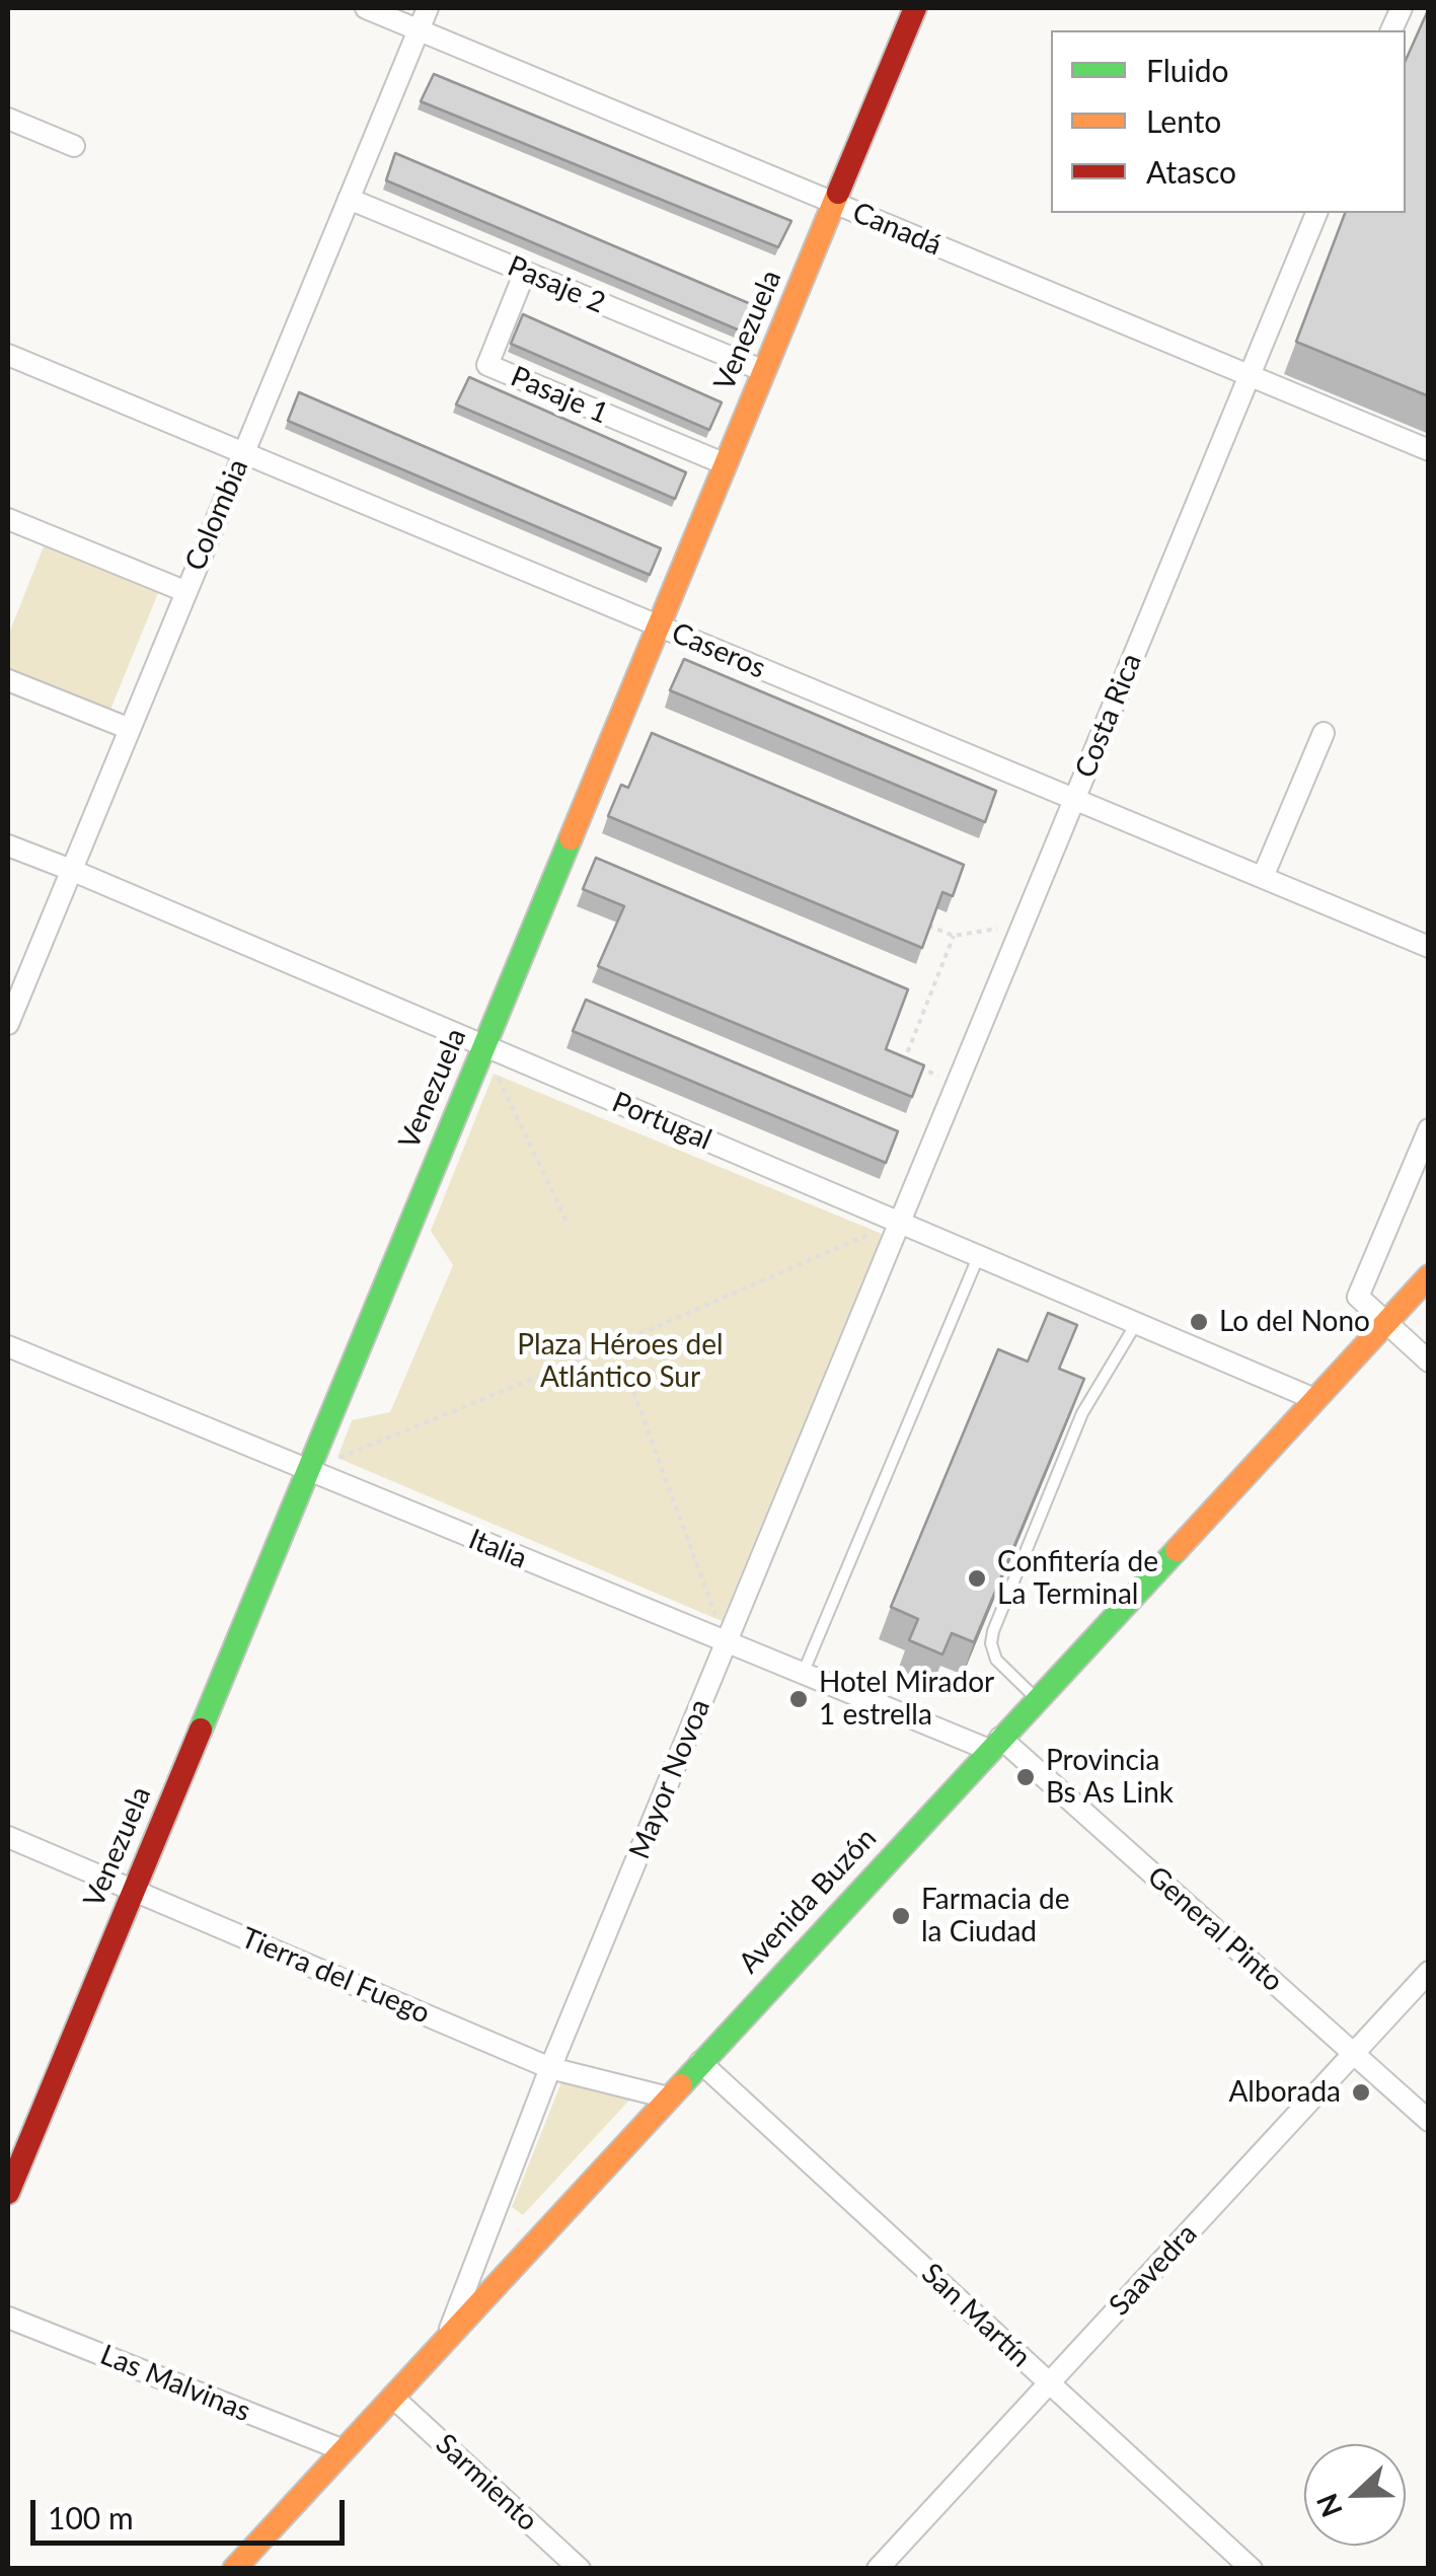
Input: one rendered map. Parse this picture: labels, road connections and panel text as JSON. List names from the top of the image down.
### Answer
{
  "streets": {
    "street": [
      "Canadá",
      "Pasaje 2",
      "Venezuela",
      "Pasaje 1",
      "Colombia",
      "Caseros",
      "Costa Rica",
      "Portugal",
      "Italia",
      "Mayor Novoa",
      "Avenida Buzón",
      "General Pinto",
      "Tierra del Fuego",
      "Saavedra",
      "San Martín",
      "Las Malvinas",
      "Sarmiento"
    ]
  },
  "crossings": [
    ["Canadá", "Venezuela"],
    ["Canadá", "Colombia"],
    ["Canadá", "Costa Rica"],
    ["Pasaje 2", "Venezuela"],
    ["Pasaje 2", "Pasaje 1"],
    ["Pasaje 2", "Colombia"],
    ["Venezuela", "Pasaje 1"],
    ["Venezuela", "Caseros"],
    ["Venezuela", "Portugal"],
    ["Venezuela", "Italia"],
    ["Venezuela", "Tierra del Fuego"],
    ["Colombia", "Caseros"],
    ["Colombia", "Portugal"],
    ["Caseros", "Costa Rica"],
    ["Costa Rica", "Portugal"],
    ["Costa Rica", "Mayor Novoa"],
    ["Portugal", "Mayor Novoa"],
    ["Portugal", "Avenida Buzón"],
    ["Italia", "Mayor Novoa"],
    ["Italia", "Avenida Buzón"],
    ["Italia", "General Pinto"],
    ["Mayor Novoa", "Avenida Buzón"],
    ["Mayor Novoa", "Tierra del Fuego"],
    ["Avenida Buzón", "General Pinto"],
    ["Avenida Buzón", "Tierra del Fuego"],
    ["Avenida Buzón", "San Martín"],
    ["Avenida Buzón", "Las Malvinas"],
    ["Avenida Buzón", "Sarmiento"],
    ["General Pinto", "Saavedra"],
    ["Saavedra", "San Martín"]
  ],
  "parks": ["Plaza Héroes del Atlántico Sur"],
  "places": [
    "Lo del Nono",
    "Confitería de La Terminal",
    "Hotel Mirador 1 estrella",
    "Provincia Bs As Link",
    "Farmacia de la Ciudad",
    "Alborada"
  ],
  "legend": ["Fluido", "Lento", "Atasco"],
  "scale_bar": "100 m",
  "north": "left"
}
